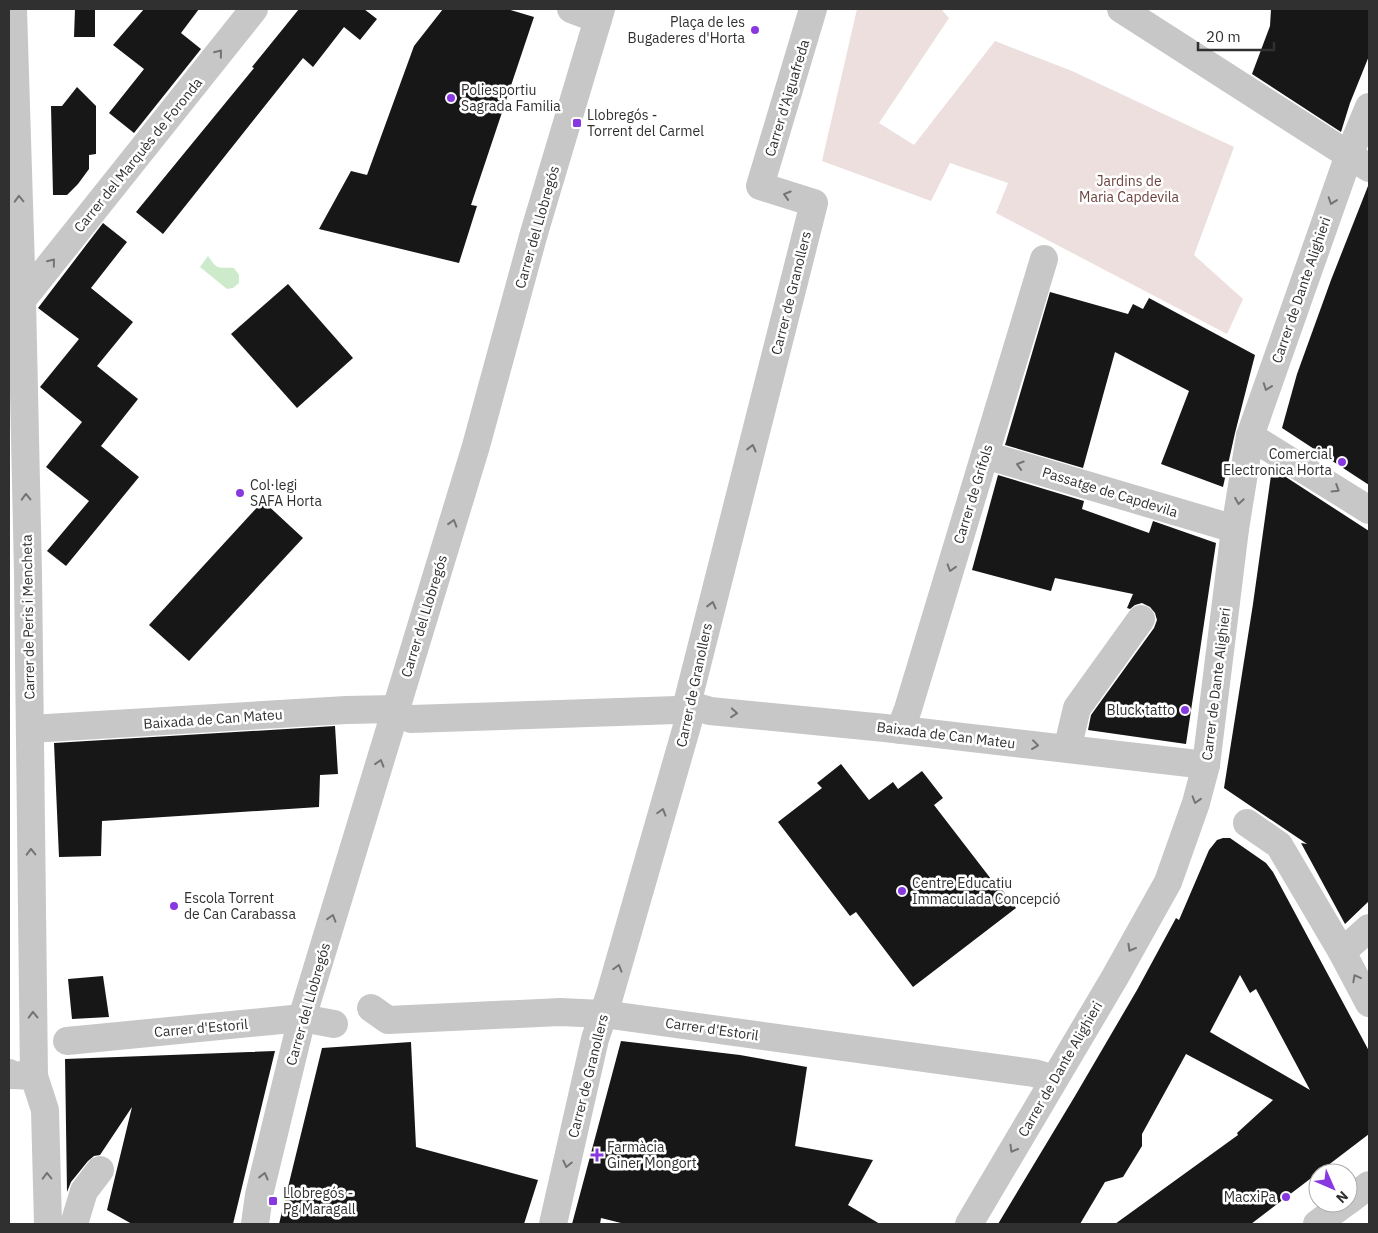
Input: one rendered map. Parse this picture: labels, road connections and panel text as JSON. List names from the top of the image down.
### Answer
{
  "streets": {
    "street": [
      "Carrer d'Aiguafreda",
      "Carrer del Marquès de Foronda",
      "Carrer del Llobregós",
      "Carrer de Dante Alighieri",
      "Carrer de Granollers",
      "Passatge de Capdevila",
      "Carrer de Grífols",
      "Carrer de Peris i Mencheta",
      "Baixada de Can Mateu",
      "Carrer d'Estoril"
    ]
  },
  "crossings": [
    ["Carrer d'Aiguafreda", "Carrer de Granollers"],
    ["Carrer del Marquès de Foronda", "Carrer de Peris i Mencheta"],
    ["Carrer del Llobregós", "Baixada de Can Mateu"],
    ["Carrer del Llobregós", "Carrer d'Estoril"],
    ["Carrer de Dante Alighieri", "Passatge de Capdevila"],
    ["Carrer de Dante Alighieri", "Baixada de Can Mateu"],
    ["Carrer de Dante Alighieri", "Carrer d'Estoril"],
    ["Carrer de Granollers", "Baixada de Can Mateu"],
    ["Carrer de Granollers", "Carrer d'Estoril"],
    ["Passatge de Capdevila", "Carrer de Grífols"],
    ["Carrer de Grífols", "Baixada de Can Mateu"],
    ["Carrer de Peris i Mencheta", "Baixada de Can Mateu"]
  ],
  "one_way": [
    "Carrer d'Aiguafreda",
    "Carrer del Marquès de Foronda",
    "Carrer del Llobregós",
    "Carrer de Dante Alighieri",
    "Passatge de Capdevila",
    "Carrer de Peris i Mencheta"
  ],
  "parks": ["Jardins de Maria Capdevila"],
  "places": {
    "other": [
      "Plaça de les Bugaderes d'Horta",
      "Poliesportiu Sagrada Familia",
      "Comercial Electronica Horta",
      "Col·legi SAFA Horta",
      "Bluck tatto",
      "Centre Educatiu Immaculada Concepció",
      "Escola Torrent de Can Carabassa",
      "MacxiPa"
    ],
    "transit": ["Llobregós - Torrent del Carmel", "Llobregós - Pg Maragall"],
    "health": ["Farmàcia Giner Mongort"]
  },
  "scale_bar": "20 m",
  "north": "bottom right"
}
